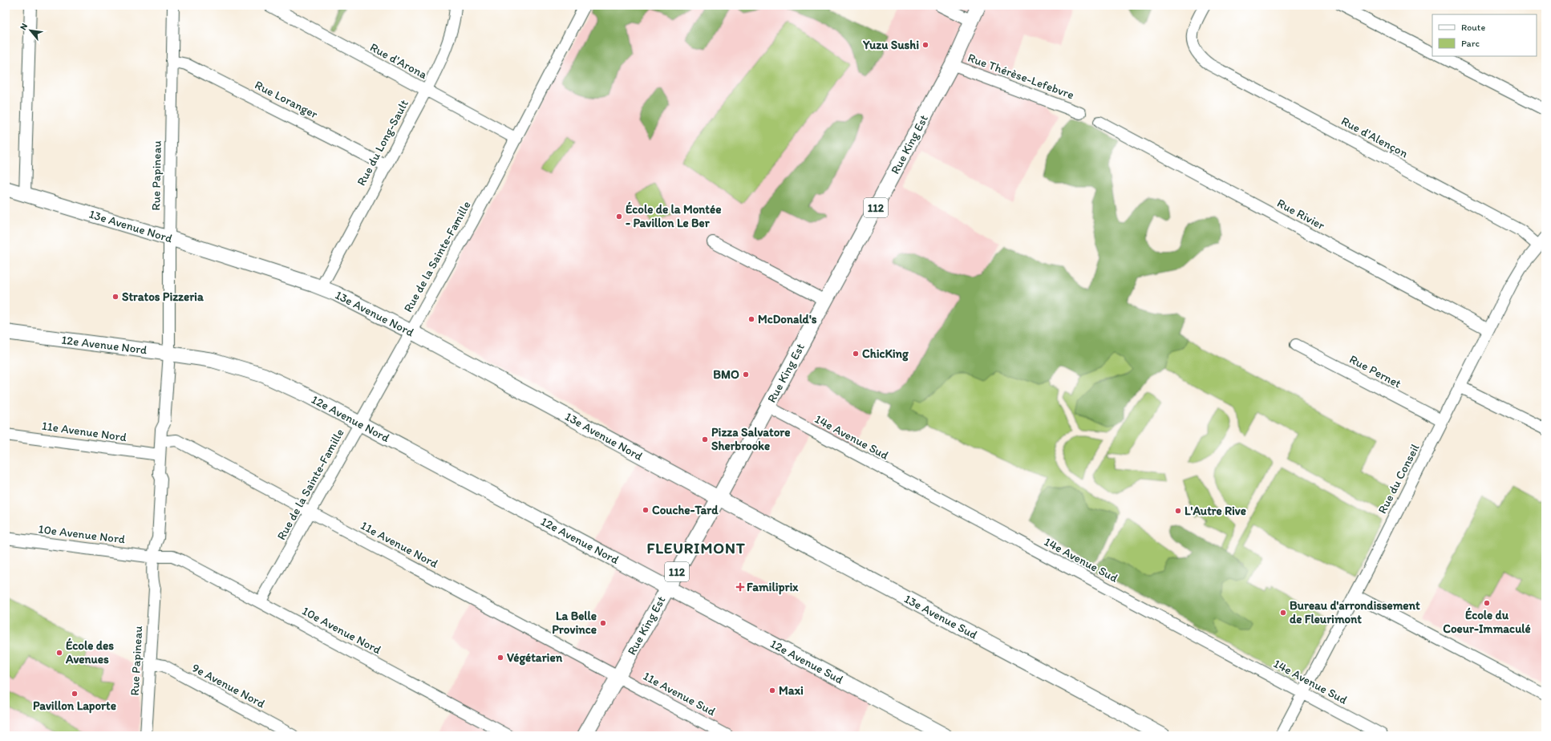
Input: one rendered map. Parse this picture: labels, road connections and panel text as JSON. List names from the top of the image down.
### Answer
{
  "streets": {
    "main road": [
      "Rue King Est",
      "112",
      "13e Avenue Nord",
      "12e Avenue Nord",
      "13e Avenue Sud",
      "12e Avenue Sud"
    ],
    "street": [
      "Rue d'Arona",
      "Rue Thérèse-Lefebvre",
      "Rue Loranger",
      "Rue d'Alençon",
      "Rue du Long-Sault",
      "Rue Papineau",
      "Rue Rivier",
      "Rue de la Sainte-Famille",
      "Rue Pernet",
      "11e Avenue Nord",
      "14e Avenue Sud",
      "Rue du Conseil",
      "10e Avenue Nord",
      "9e Avenue Nord",
      "11e Avenue Sud"
    ]
  },
  "crossings": [
    ["Rue d'Arona", "Rue du Long-Sault"],
    ["Rue d'Arona", "Rue de la Sainte-Famille"],
    ["Rue Thérèse-Lefebvre", "Rue King Est"],
    ["Rue Loranger", "Rue du Long-Sault"],
    ["Rue Loranger", "Rue Papineau"],
    ["Rue d'Alençon", "Rue du Conseil"],
    ["Rue du Long-Sault", "13e Avenue Nord"],
    ["Rue King Est", "13e Avenue Nord"],
    ["Rue King Est", "12e Avenue Nord"],
    ["Rue King Est", "11e Avenue Nord"],
    ["Rue King Est", "14e Avenue Sud"],
    ["Rue King Est", "13e Avenue Sud"],
    ["Rue King Est", "12e Avenue Sud"],
    ["Rue King Est", "11e Avenue Sud"],
    ["Rue Papineau", "13e Avenue Nord"],
    ["Rue Papineau", "12e Avenue Nord"],
    ["Rue Papineau", "11e Avenue Nord"],
    ["Rue Papineau", "10e Avenue Nord"],
    ["Rue Papineau", "9e Avenue Nord"],
    ["Rue Rivier", "Rue du Conseil"],
    ["13e Avenue Nord", "Rue de la Sainte-Famille"],
    ["13e Avenue Nord", "13e Avenue Sud"],
    ["Rue de la Sainte-Famille", "12e Avenue Nord"],
    ["Rue de la Sainte-Famille", "11e Avenue Nord"],
    ["Rue de la Sainte-Famille", "10e Avenue Nord"],
    ["12e Avenue Nord", "12e Avenue Sud"],
    ["Rue Pernet", "Rue du Conseil"],
    ["11e Avenue Nord", "11e Avenue Sud"],
    ["14e Avenue Sud", "Rue du Conseil"]
  ],
  "districts": ["FLEURIMONT"],
  "places": {
    "other": [
      "Yuzu Sushi",
      "École de la Montée - Pavillon Le Ber",
      "Stratos Pizzeria",
      "McDonald's",
      "ChicKing",
      "BMO",
      "Pizza Salvatore Sherbrooke",
      "Couche-Tard",
      "L'Autre Rive",
      "École du Coeur-Immaculé",
      "Bureau d'arrondissement de Fleurimont",
      "La Belle Province",
      "École des Avenues",
      "Végétarien",
      "Maxi",
      "Pavillon Laporte"
    ],
    "health": ["Familiprix"]
  },
  "legend": ["Route", "Parc"],
  "north": "top left"
}
